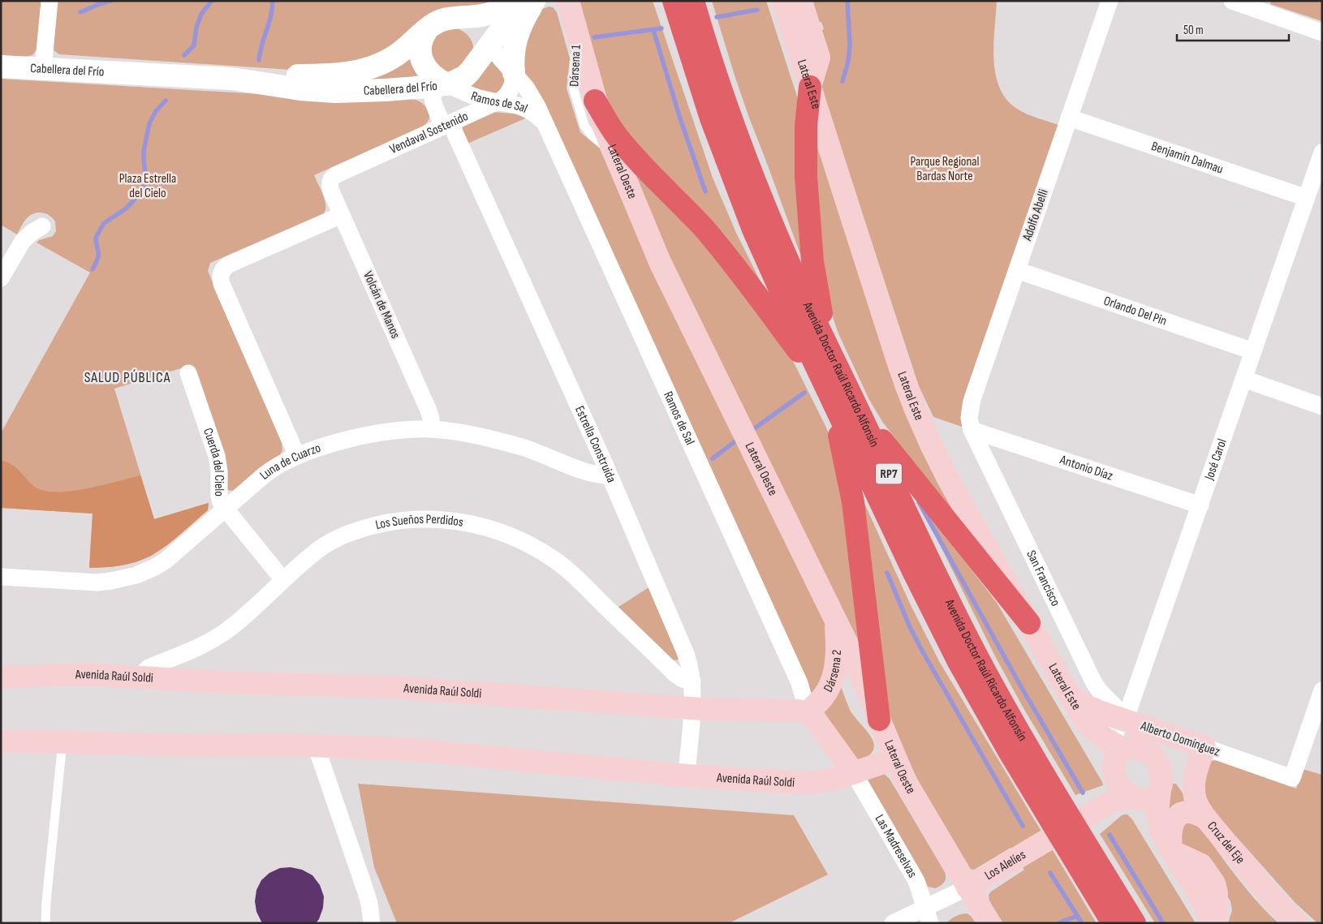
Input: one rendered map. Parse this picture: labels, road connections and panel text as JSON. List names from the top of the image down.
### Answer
{
  "streets": {
    "highway": ["Avenida Doctor Raúl Ricardo Alfonsín", "RP7"],
    "main road": [
      "Lateral Este",
      "Lateral Oeste",
      "Dársena 2",
      "Avenida Raúl Soldi",
      "Alberto Domínguez",
      "Cruz del Eje",
      "Los Alelíes"
    ],
    "street": [
      "Cabellera del Frío",
      "Ramos de Sal",
      "Vendaval Sostenido",
      "Benjamín Dalmau",
      "Adolfo Abelli",
      "Volcán de Manos",
      "Orlando Del Pin",
      "Estrella Construida",
      "José Carol",
      "Cuerda del Cielo",
      "Luna de Cuarzo",
      "Antonio Díaz",
      "Los Sueños Perdidos",
      "San Francisco",
      "Las Madreselvas"
    ],
    "lane": ["Dársena 1"]
  },
  "crossings": [
    ["Dársena 1", "Lateral Oeste"],
    ["Cabellera del Frío", "Ramos de Sal"],
    ["Cabellera del Frío", "Estrella Construida"],
    ["Lateral Este", "José Carol"],
    ["Lateral Este", "Alberto Domínguez"],
    ["Lateral Este", "Los Alelíes"],
    ["Ramos de Sal", "Vendaval Sostenido"],
    ["Ramos de Sal", "Estrella Construida"],
    ["Ramos de Sal", "Dársena 2"],
    ["Ramos de Sal", "Avenida Raúl Soldi"],
    ["Vendaval Sostenido", "Volcán de Manos"],
    ["Vendaval Sostenido", "Estrella Construida"],
    ["Benjamín Dalmau", "Adolfo Abelli"],
    ["Benjamín Dalmau", "José Carol"],
    ["Lateral Oeste", "Dársena 2"],
    ["Lateral Oeste", "Avenida Raúl Soldi"],
    ["Lateral Oeste", "Los Alelíes"],
    ["Adolfo Abelli", "Orlando Del Pin"],
    ["Adolfo Abelli", "Antonio Díaz"],
    ["Adolfo Abelli", "San Francisco"],
    ["Volcán de Manos", "Luna de Cuarzo"],
    ["Orlando Del Pin", "José Carol"],
    ["Estrella Construida", "Luna de Cuarzo"],
    ["Estrella Construida", "Los Sueños Perdidos"],
    ["Estrella Construida", "Avenida Raúl Soldi"],
    ["José Carol", "Antonio Díaz"],
    ["José Carol", "San Francisco"],
    ["José Carol", "Alberto Domínguez"],
    ["José Carol", "Los Alelíes"],
    ["Cuerda del Cielo", "Luna de Cuarzo"],
    ["Cuerda del Cielo", "Los Sueños Perdidos"],
    ["Antonio Díaz", "San Francisco"],
    ["Los Sueños Perdidos", "Avenida Raúl Soldi"],
    ["San Francisco", "Alberto Domínguez"],
    ["Dársena 2", "Avenida Raúl Soldi"],
    ["Avenida Raúl Soldi", "Las Madreselvas"],
    ["Alberto Domínguez", "Cruz del Eje"],
    ["Las Madreselvas", "Los Alelíes"]
  ],
  "districts": ["SALUD PÚBLICA"],
  "parks": ["Parque Regional Bardas Norte", "Plaza Estrella del Cielo"],
  "scale_bar": "50 m"
}
